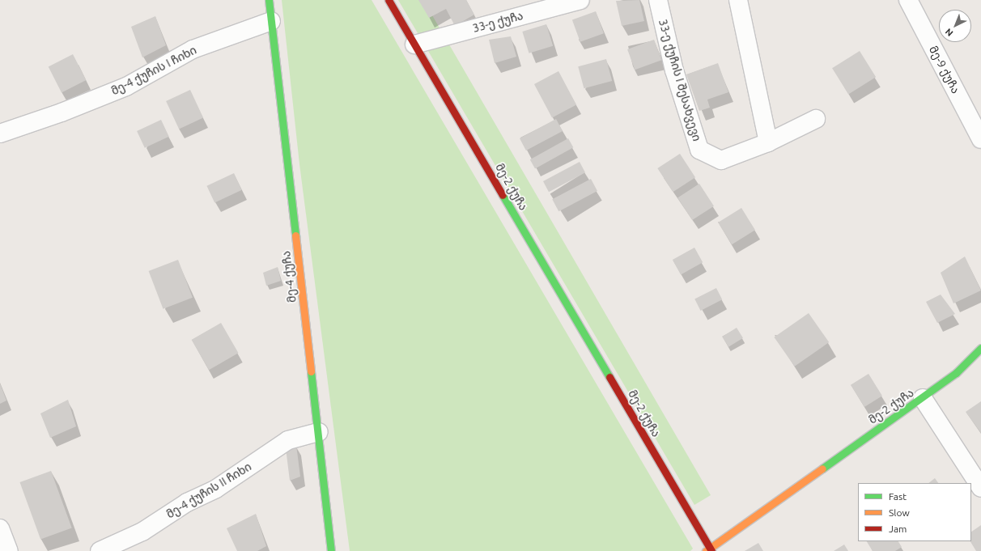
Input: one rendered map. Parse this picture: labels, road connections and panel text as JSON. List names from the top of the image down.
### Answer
{
  "streets": {
    "street": [
      "33-ე ქუჩა",
      "მე-9 ქუჩა",
      "მე-4 ქუჩის I ჩიხი",
      "33-ე ქუჩის I შესახვევი",
      "მე-2 ქუჩა",
      "მე-4 ქუჩა",
      "მე-4 ქუჩის II ჩიხი"
    ]
  },
  "crossings": [
    ["33-ე ქუჩა", "მე-2 ქუჩა"],
    ["მე-4 ქუჩის I ჩიხი", "მე-4 ქუჩა"],
    ["მე-4 ქუჩა", "მე-4 ქუჩის II ჩიხი"]
  ],
  "legend": ["Fast", "Slow", "Jam"],
  "north": "bottom left"
}
